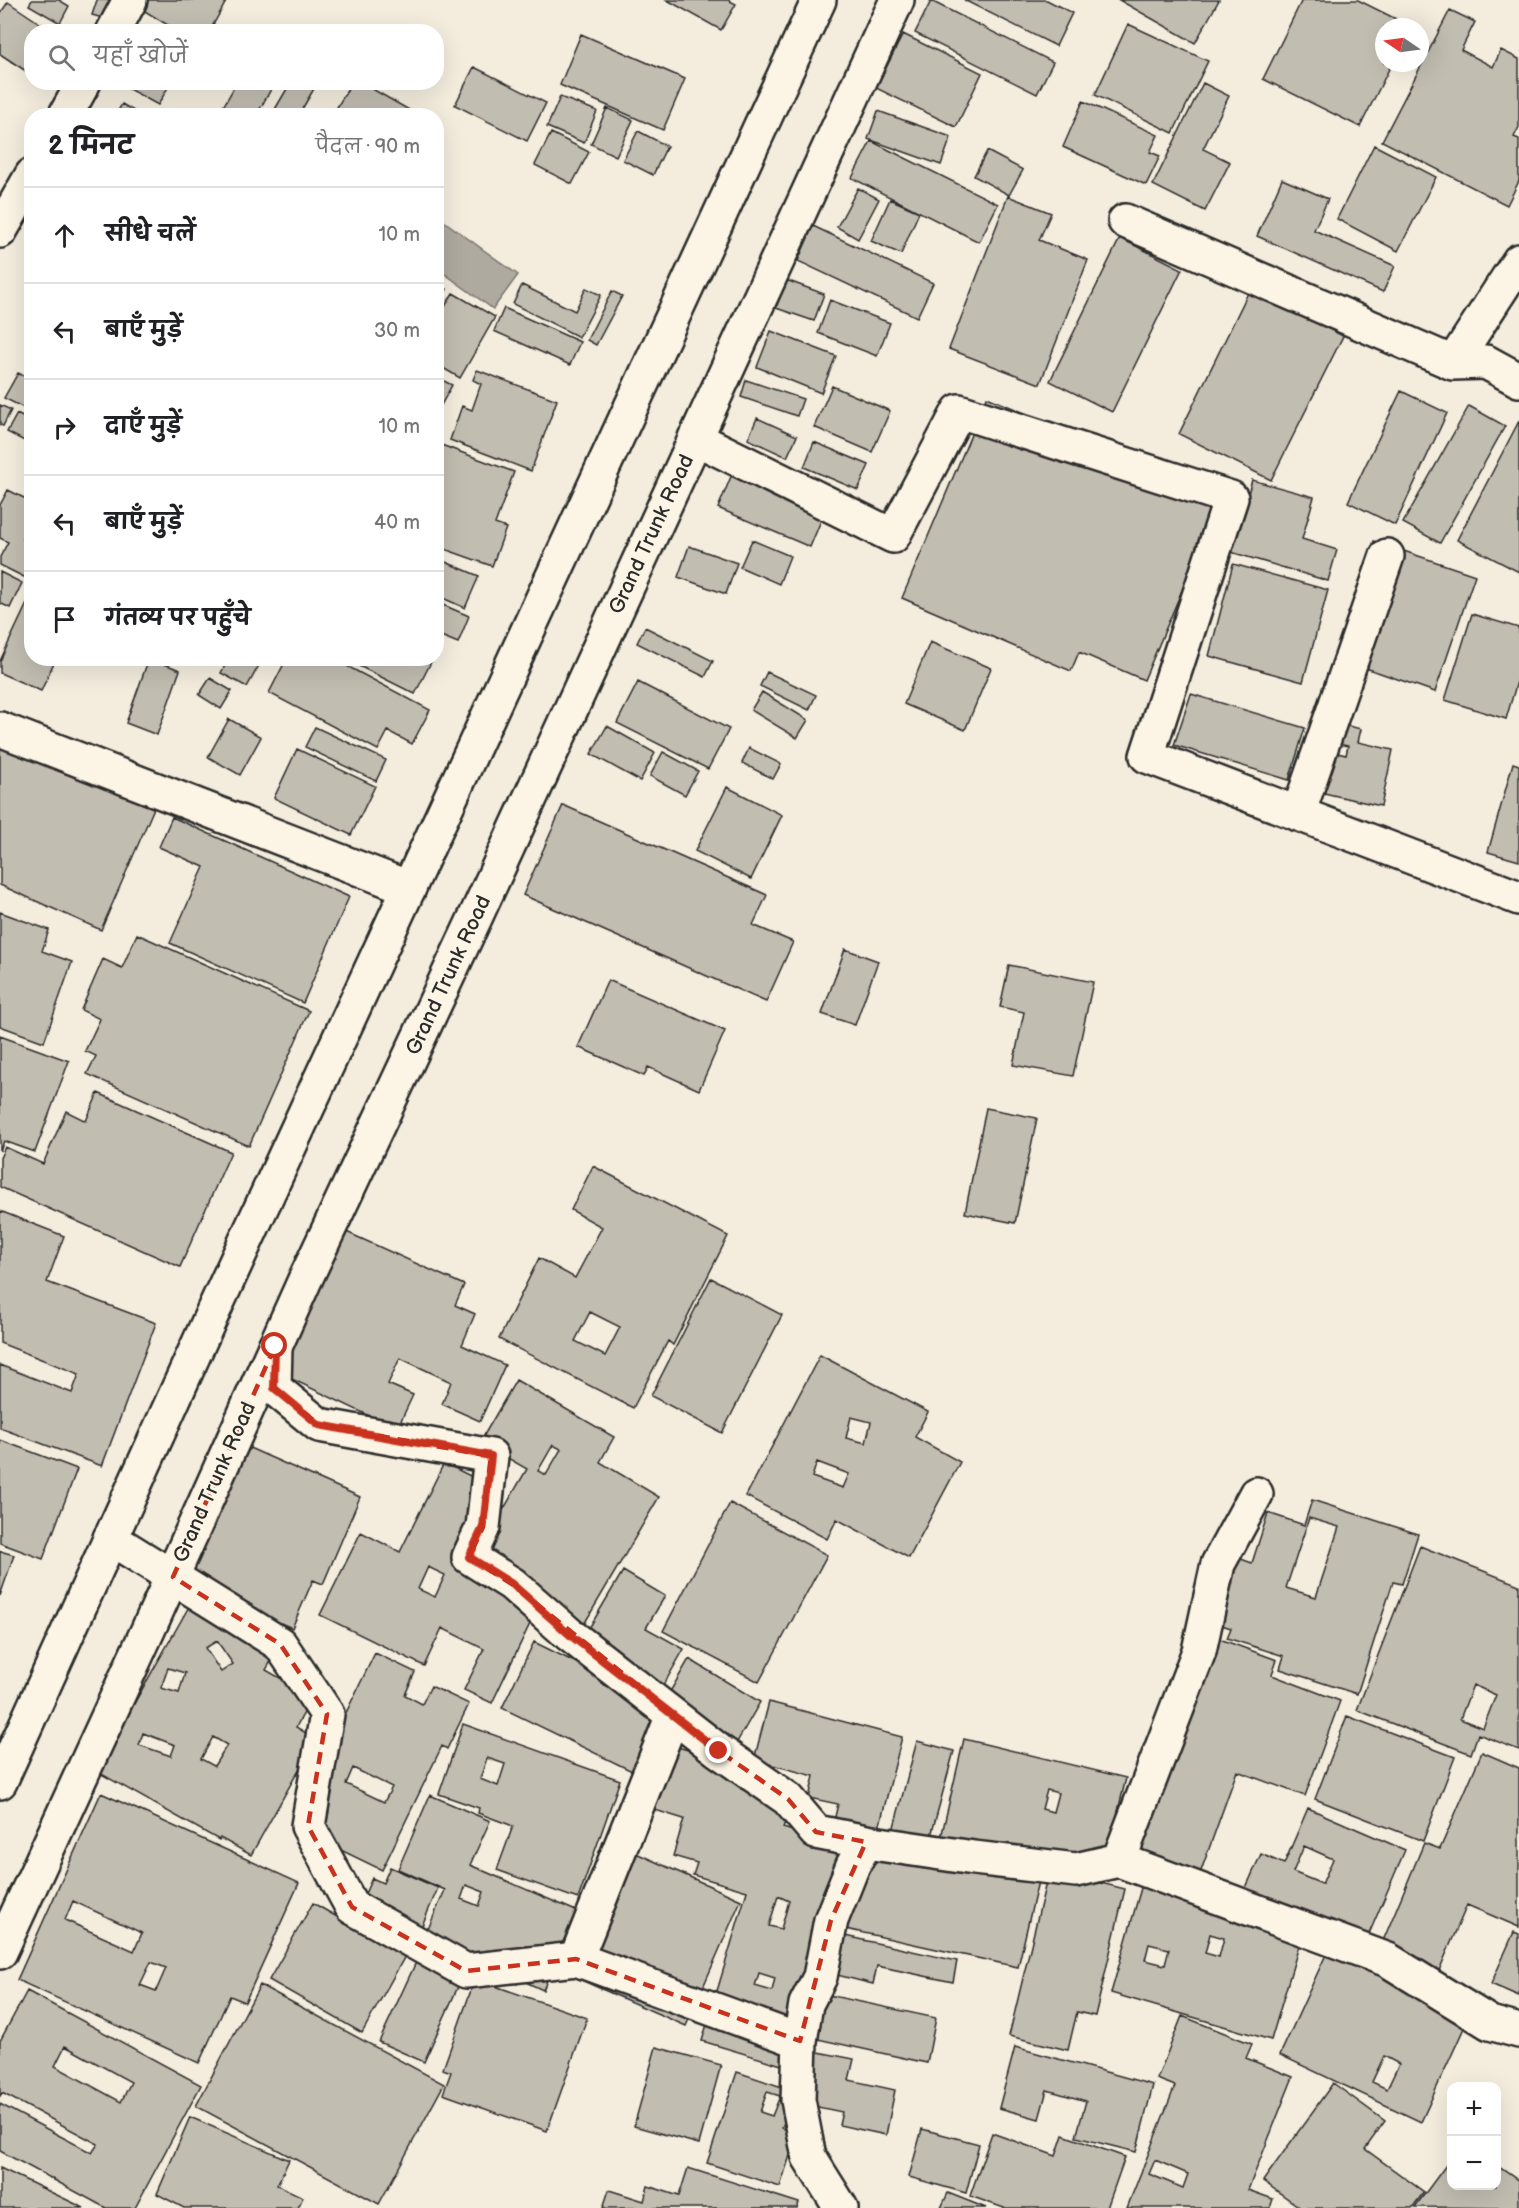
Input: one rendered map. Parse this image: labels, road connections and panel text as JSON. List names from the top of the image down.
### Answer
{
  "streets": {
    "main road": ["Grand Trunk Road"]
  },
  "north": "left",
  "page": {
    "search": "यहाँ खोजें",
    "heading": ["2 मिनट", "पैदल · 90 m"],
    "list": [
      ["सीधे चलें", "10 m"],
      ["बाएँ मुड़ें", "30 m"],
      ["दाएँ मुड़ें", "10 m"],
      ["बाएँ मुड़ें", "40 m"],
      "गंतव्य पर पहुँचे"
    ],
    "map_buttons": ["+", "−"]
  }
}
